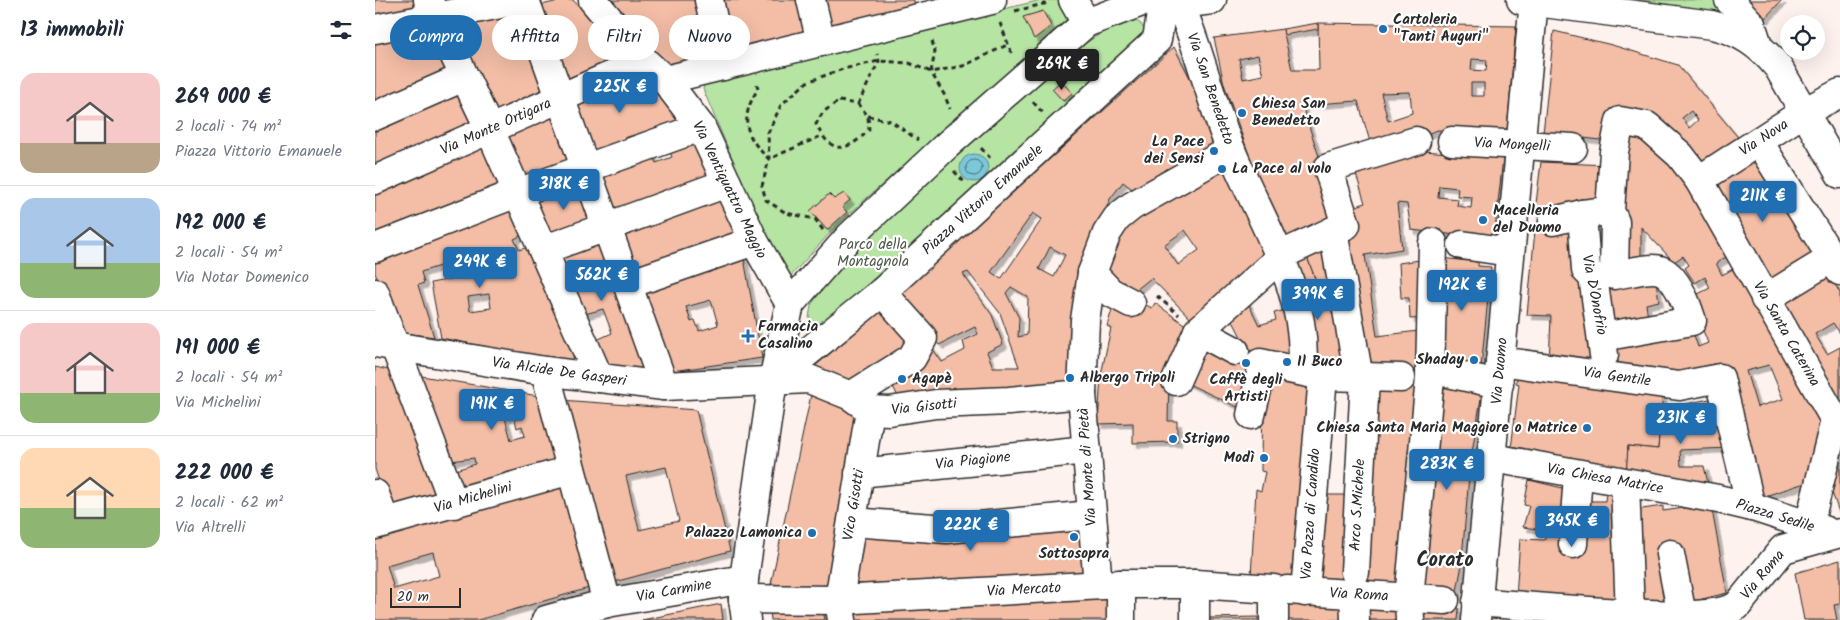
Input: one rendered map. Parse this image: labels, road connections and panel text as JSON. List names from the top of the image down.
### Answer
{
  "streets": {
    "street": [
      "Via San Benedetto",
      "Via Monte Ortigara",
      "Via Nova",
      "Via Mongelli",
      "Via Ventiquattro Maggio",
      "Piazza Vittorio Emanuele",
      "Via D'Onofrio",
      "Via Santa Caterina",
      "Via Duomo",
      "Via Alcide De Gasperi",
      "Via Gentile",
      "Via Gisotti",
      "Via Piagione",
      "Via Monte di Pietà",
      "Via Chiesa Matrice",
      "Via Michelini",
      "Vico Gisotti",
      "Arco S.Michele",
      "Via Pozzo di Candido",
      "Piazza Sedile",
      "Via Roma",
      "Via Mercato",
      "Via Carmine"
    ]
  },
  "crossings": [
    ["Via San Benedetto", "Piazza Vittorio Emanuele"],
    ["Via San Benedetto", "Via Gentile"],
    ["Via San Benedetto", "Via Monte di Pietà"],
    ["Via San Benedetto", "Via Pozzo di Candido"],
    ["Via Monte Ortigara", "Via Ventiquattro Maggio"],
    ["Via Nova", "Via Santa Caterina"],
    ["Via Mongelli", "Via Duomo"],
    ["Piazza Vittorio Emanuele", "Via Alcide De Gasperi"],
    ["Piazza Vittorio Emanuele", "Via Gisotti"],
    ["Via D'Onofrio", "Via Gentile"],
    ["Via Santa Caterina", "Piazza Sedile"],
    ["Via Santa Caterina", "Via Roma"],
    ["Via Duomo", "Via Gentile"],
    ["Via Duomo", "Via Chiesa Matrice"],
    ["Via Duomo", "Via Roma"],
    ["Via Alcide De Gasperi", "Via Gisotti"],
    ["Via Gentile", "Arco S.Michele"],
    ["Via Gentile", "Via Pozzo di Candido"],
    ["Via Gentile", "Piazza Sedile"],
    ["Via Gisotti", "Via Monte di Pietà"],
    ["Via Gisotti", "Vico Gisotti"],
    ["Via Piagione", "Via Monte di Pietà"],
    ["Via Piagione", "Vico Gisotti"],
    ["Via Monte di Pietà", "Via Mercato"],
    ["Via Chiesa Matrice", "Piazza Sedile"],
    ["Vico Gisotti", "Via Mercato"],
    ["Arco S.Michele", "Via Roma"],
    ["Via Pozzo di Candido", "Via Roma"],
    ["Piazza Sedile", "Via Roma"],
    ["Via Roma", "Via Mercato"],
    ["Via Mercato", "Via Carmine"]
  ],
  "districts": ["Corato"],
  "parks": ["Parco della Montagnola"],
  "places": {
    "other": [
      "Cartoleria \"Tanti Auguri\"",
      "Chiesa San Benedetto",
      "La Pace dei Sensi",
      "La Pace al volo",
      "Macelleria del Duomo",
      "Shaday",
      "Il Buco",
      "Caffè degli Artisti",
      "Albergo Tripoli",
      "Agapè",
      "Chiesa Santa Maria Maggiore o Matrice",
      "Strigno",
      "Modì",
      "Palazzo Lamonica",
      "Sottosopra"
    ],
    "health": ["Farmacia Casalino"]
  },
  "scale_bar": "20 m",
  "page": {
    "heading": "13 immobili",
    "chip": [
      "Compra",
      "Affitta",
      "Filtri",
      "Nuovo"
    ],
    "price": [
      "269K €",
      "225K €",
      "318K €",
      "211K €",
      "249K €",
      "562K €",
      "192K €",
      "399K €",
      "191K €",
      "231K €",
      "283K €",
      "345K €",
      "222K €"
    ],
    "list": [
      {
        "name": "269 000 €",
        "note": "2 locali · 74 m² · Piazza Vittorio Emanuele"
      },
      {
        "name": "192 000 €",
        "note": "2 locali · 54 m² · Via Notar Domenico"
      },
      {
        "name": "191 000 €",
        "note": "2 locali · 54 m² · Via Michelini"
      },
      {
        "name": "222 000 €",
        "note": "2 locali · 62 m² · Via Altrelli"
      }
    ],
    "scale": "20 m"
  }
}
